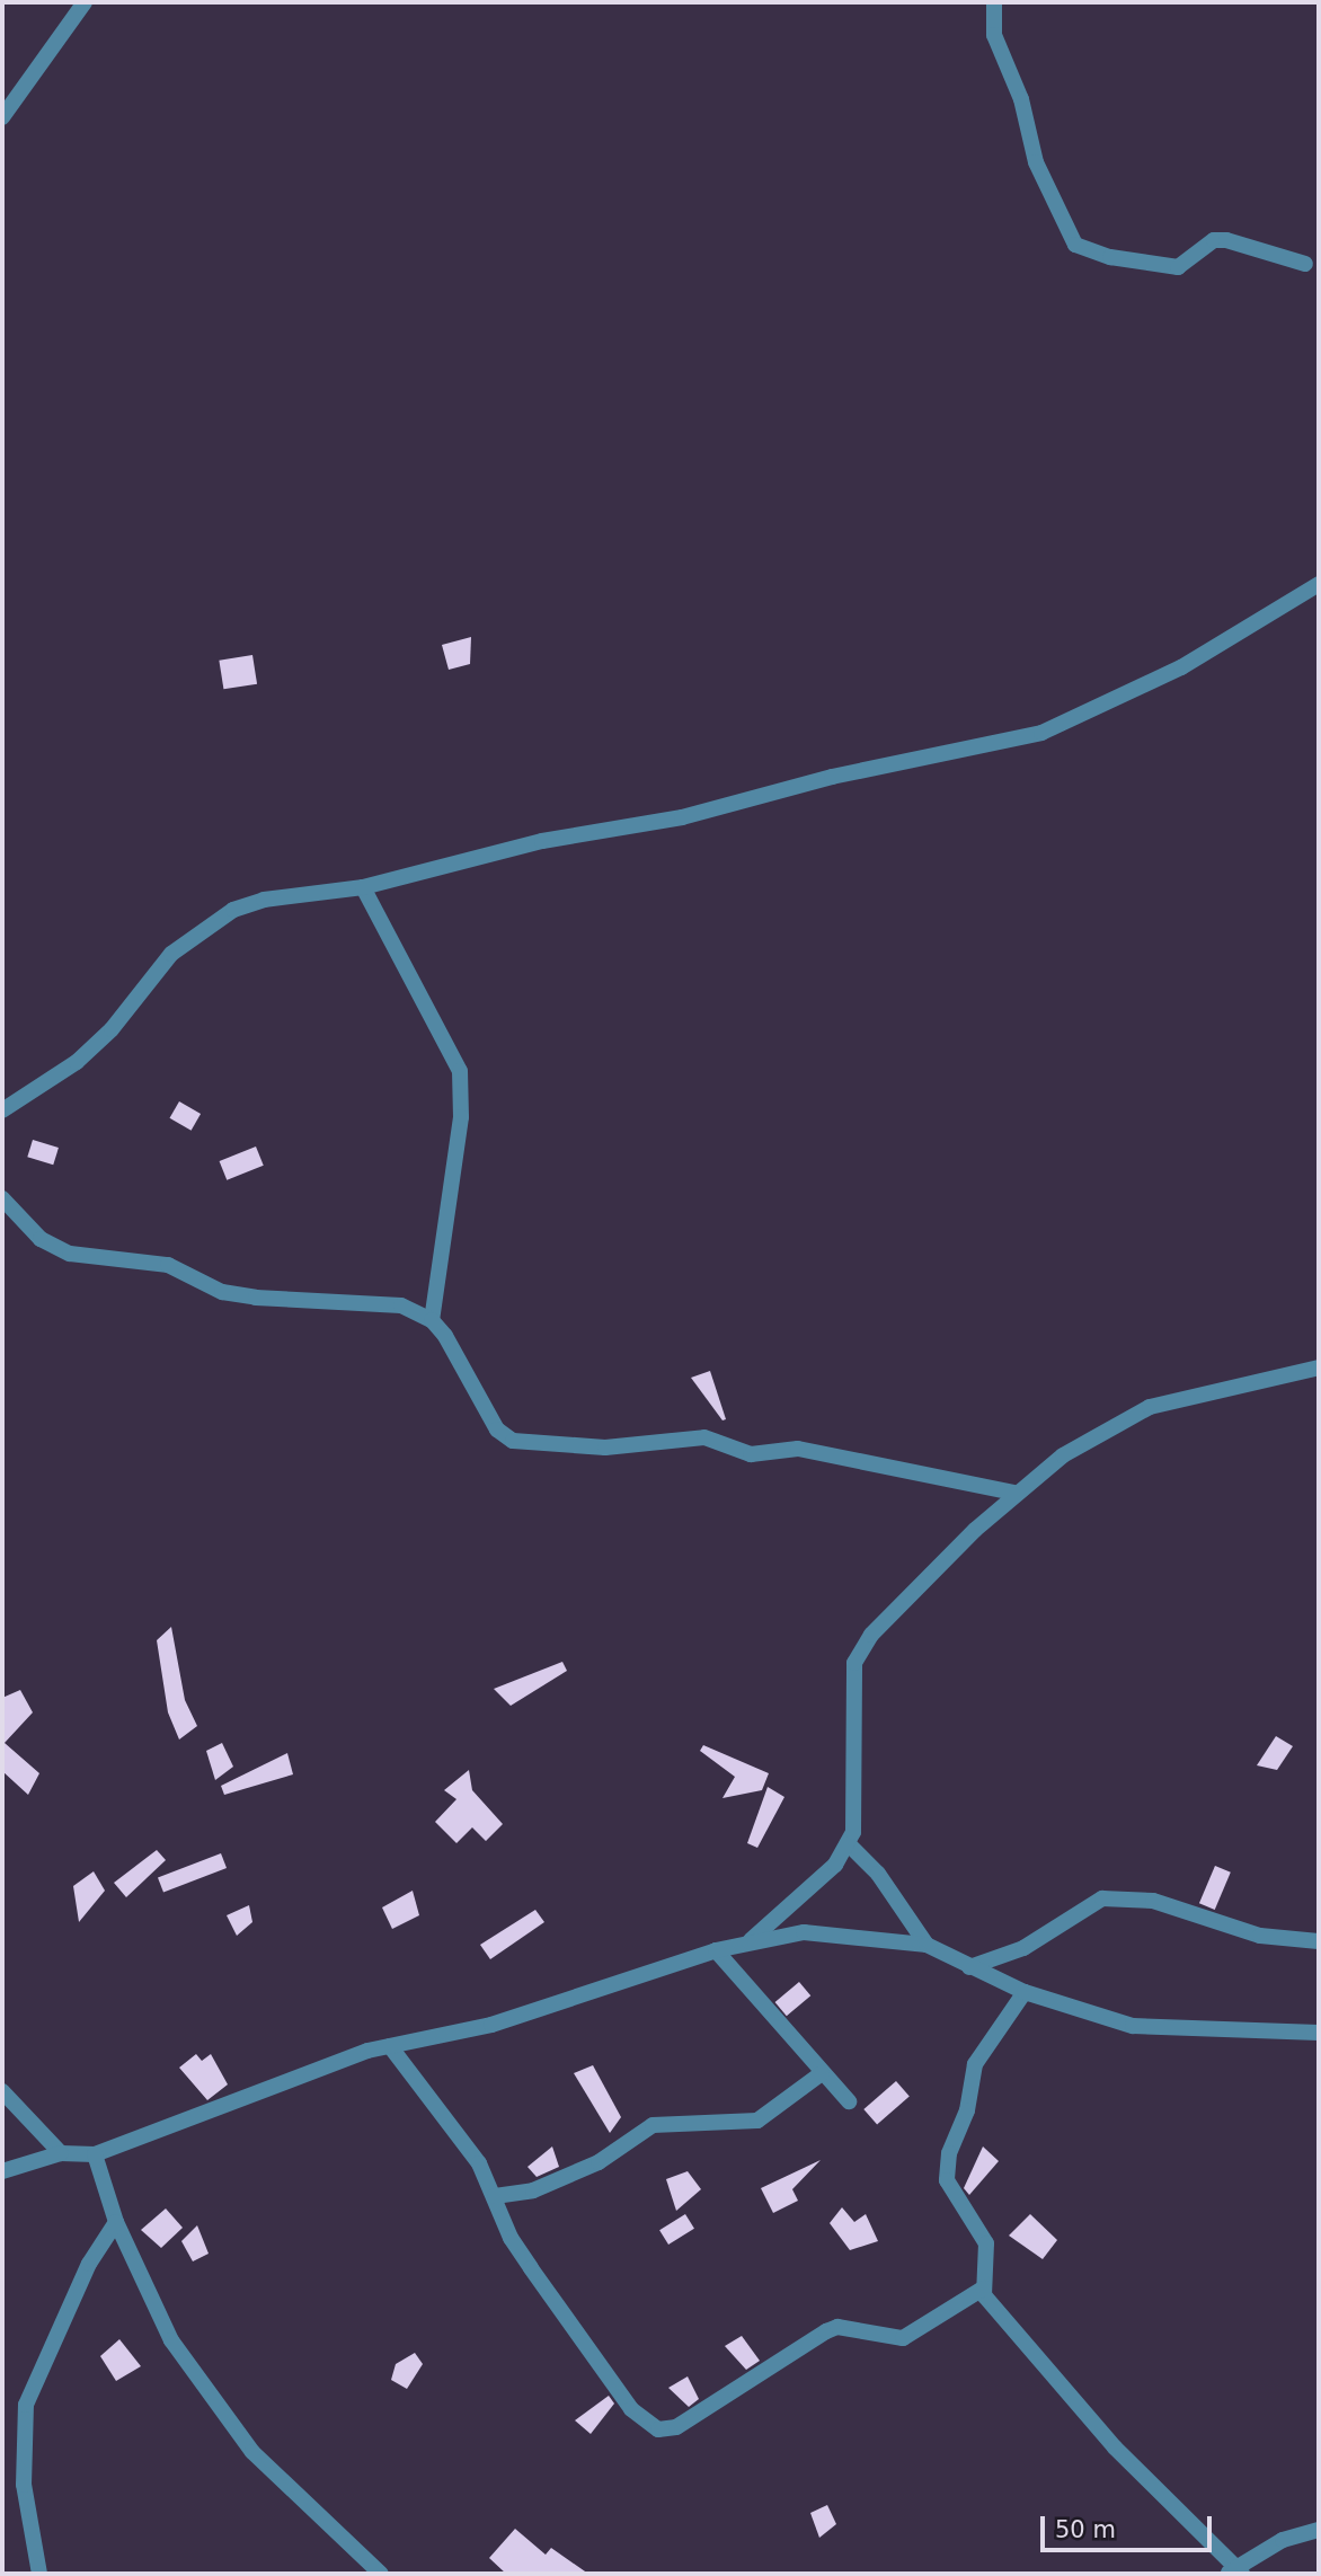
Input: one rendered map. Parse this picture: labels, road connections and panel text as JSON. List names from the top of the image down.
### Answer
{
  "scale_bar": "50 m"
}
